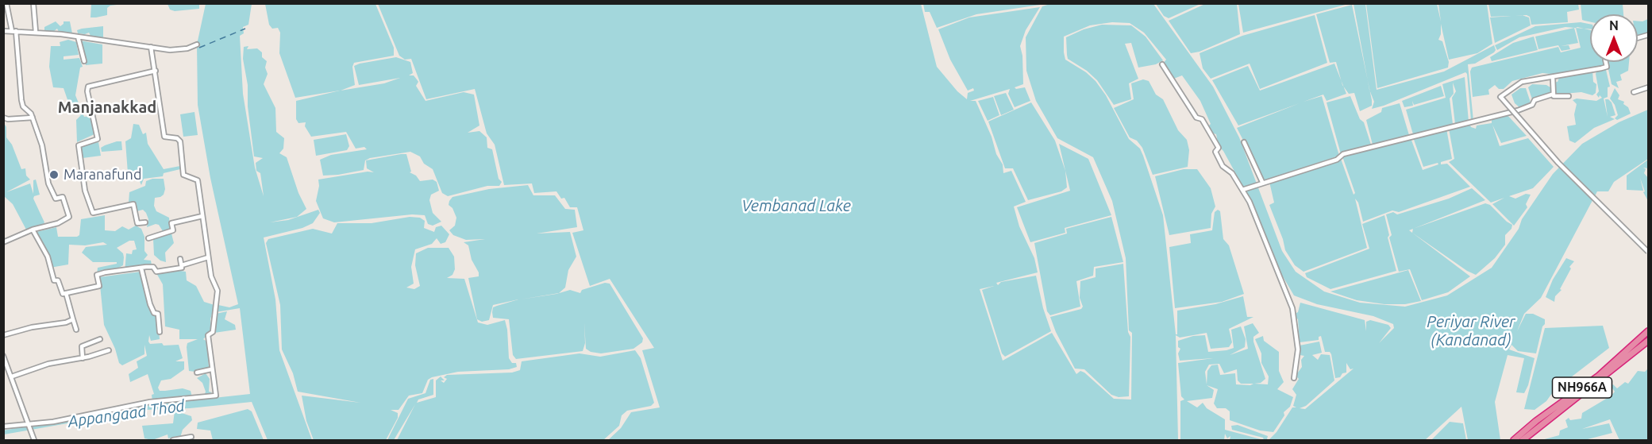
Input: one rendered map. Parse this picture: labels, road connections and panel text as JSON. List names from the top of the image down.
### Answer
{
  "streets": {
    "highway": ["NH966A"]
  },
  "districts": ["Manjanakkad"],
  "water": ["Vembanad Lake", "Periyar River (Kandanad)", "Appangaad Thod"],
  "places": ["Maranafund"],
  "north": "top"
}
